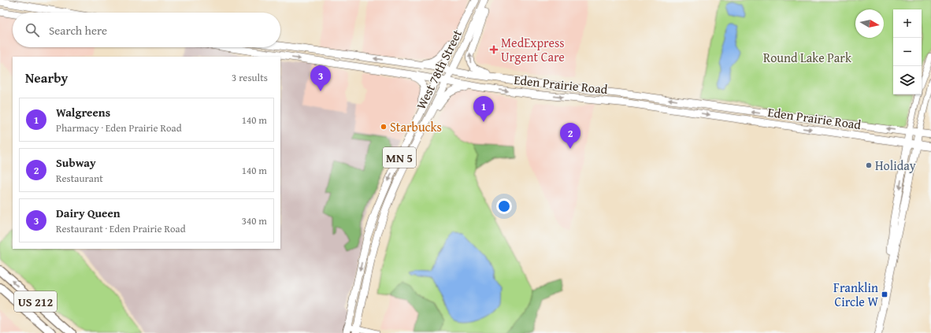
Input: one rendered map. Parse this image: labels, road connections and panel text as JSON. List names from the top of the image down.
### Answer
{
  "streets": {
    "highway": ["US 212"],
    "main road": ["West 78th Street", "Eden Prairie Road", "MN 5"]
  },
  "crossings": [
    ["West 78th Street", "Eden Prairie Road"]
  ],
  "parks": ["Round Lake Park"],
  "places": {
    "health": ["MedExpress Urgent Care"],
    "other": ["Starbucks", "Holiday"],
    "transit": ["Franklin Circle W"]
  },
  "north": "right",
  "page": {
    "map_buttons": ["+", "−"],
    "search": "Search here",
    "heading": ["Nearby", "3 results"],
    "pins": ["3", "1", "2"],
    "list": [
      {
        "mark": "1",
        "name": "Walgreens",
        "note": "Pharmacy · Eden Prairie Road",
        "value": "140 m"
      },
      {
        "mark": "2",
        "name": "Subway",
        "note": "Restaurant",
        "value": "140 m"
      },
      {
        "mark": "3",
        "name": "Dairy Queen",
        "note": "Restaurant · Eden Prairie Road",
        "value": "340 m"
      }
    ]
  }
}
